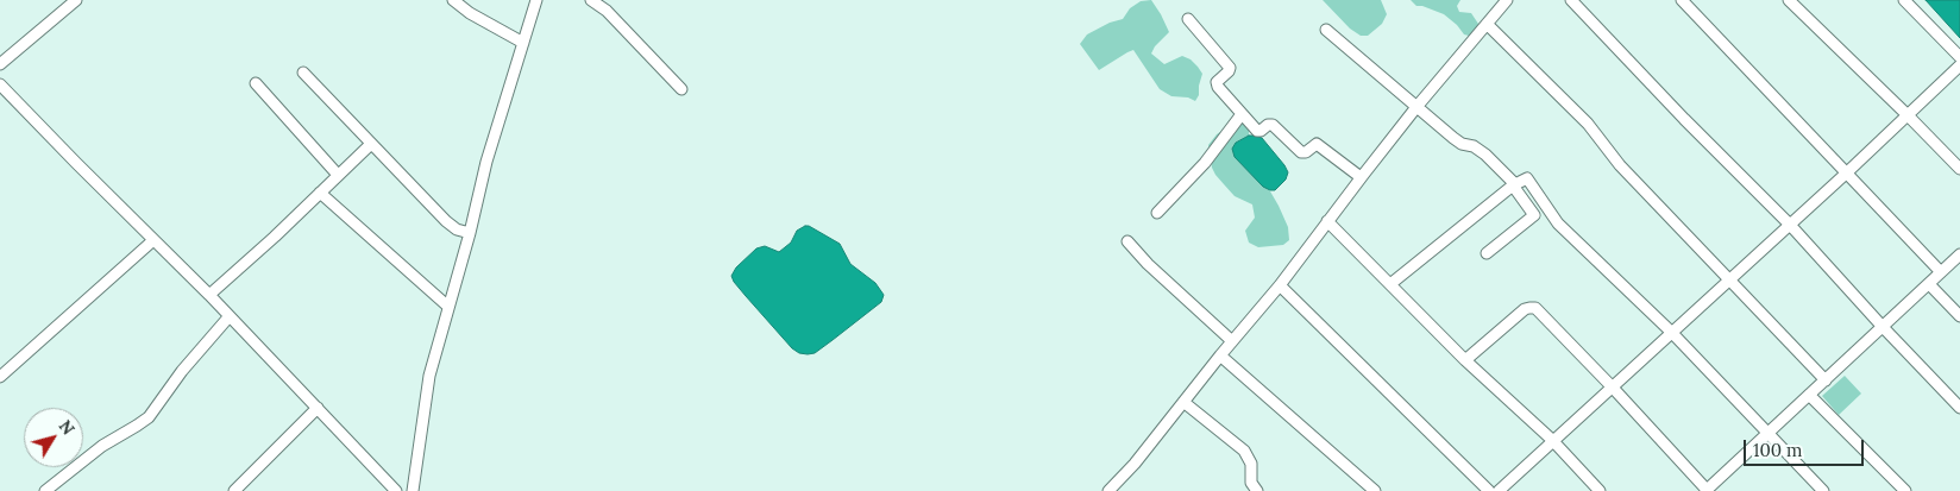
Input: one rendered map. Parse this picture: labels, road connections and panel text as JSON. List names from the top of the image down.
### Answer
{
  "scale_bar": "100 m",
  "north": "top right"
}
